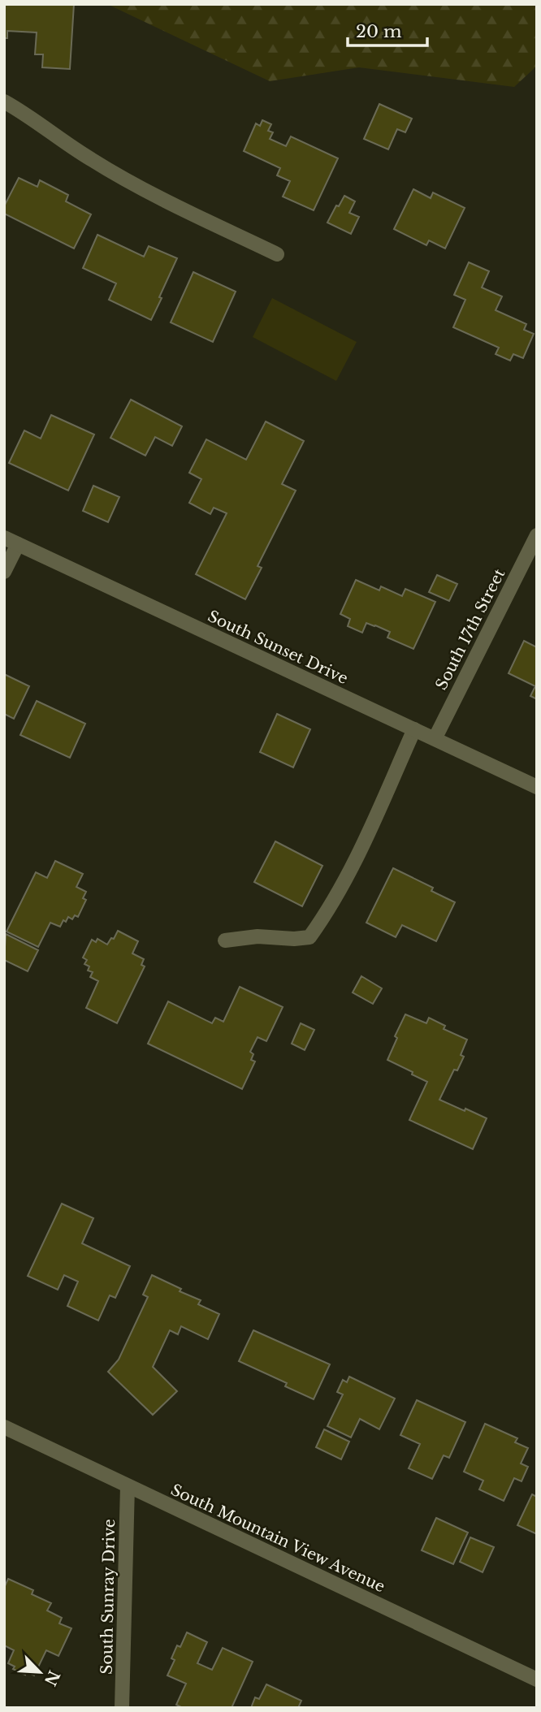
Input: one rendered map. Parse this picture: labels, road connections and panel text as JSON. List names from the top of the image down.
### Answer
{
  "streets": {
    "street": [
      "South 17th Street",
      "South Sunset Drive",
      "South Mountain View Avenue",
      "South Sunray Drive"
    ]
  },
  "crossings": [
    ["South 17th Street", "South Sunset Drive"],
    ["South Mountain View Avenue", "South Sunray Drive"]
  ],
  "scale_bar": "20 m",
  "north": "bottom right"
}
